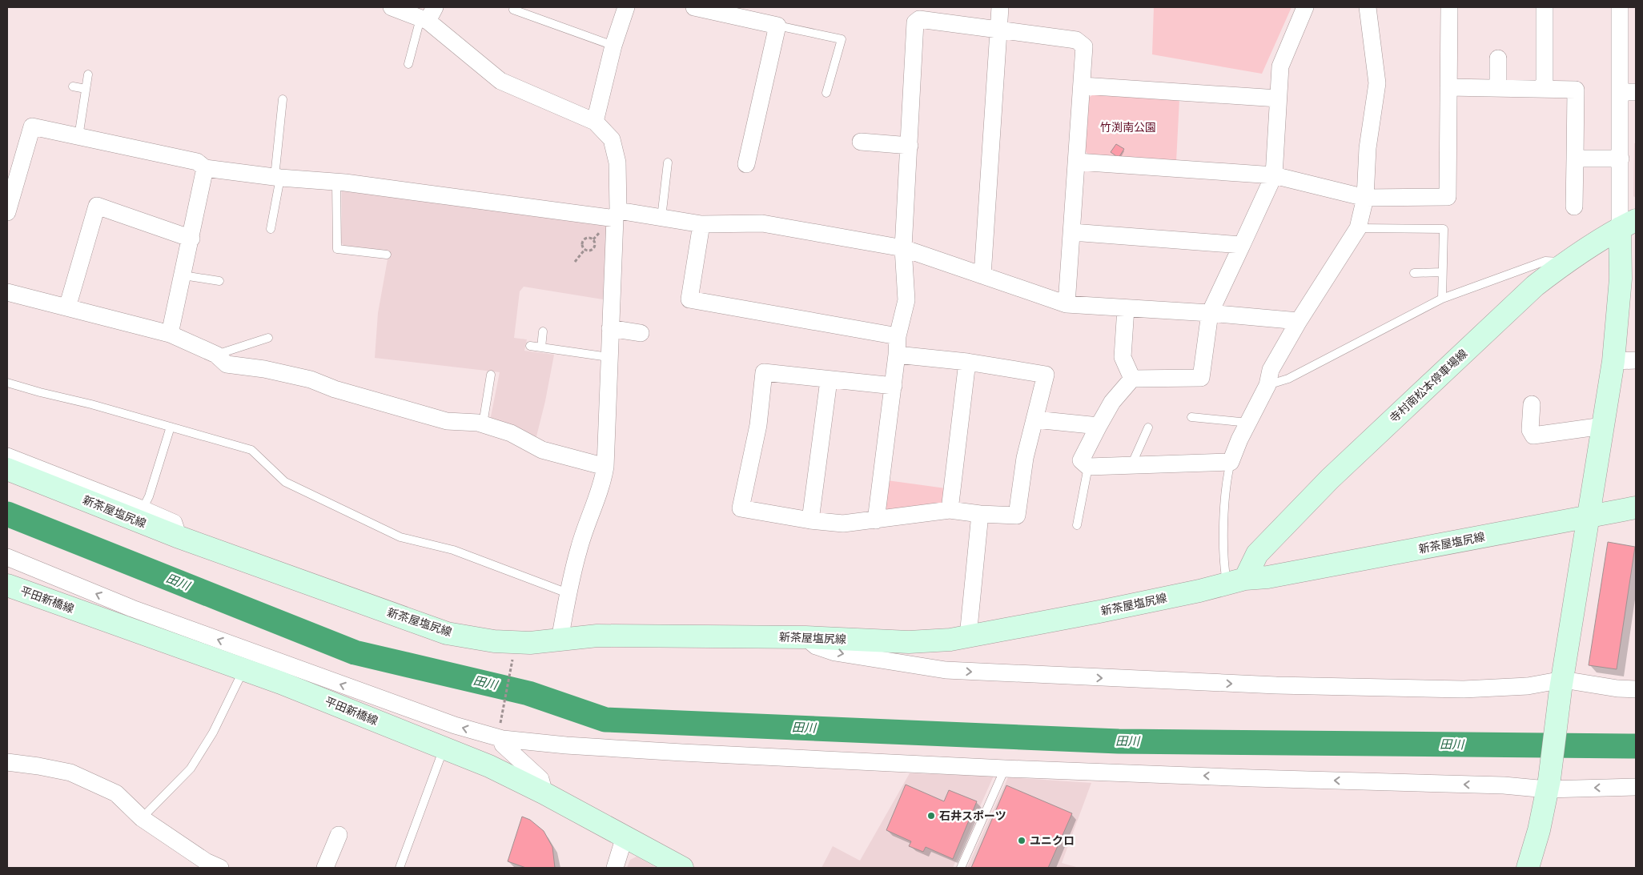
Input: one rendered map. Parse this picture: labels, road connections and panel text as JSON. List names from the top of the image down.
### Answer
{
  "streets": {
    "main road": ["寺村南松本停車場線", "新茶屋塩尻線", "平田新橋線"]
  },
  "crossings": [
    ["寺村南松本停車場線", "新茶屋塩尻線"]
  ],
  "water": ["田川"],
  "parks": ["竹渕南公園"],
  "places": ["石井スポーツ", "ユニクロ"]
}
